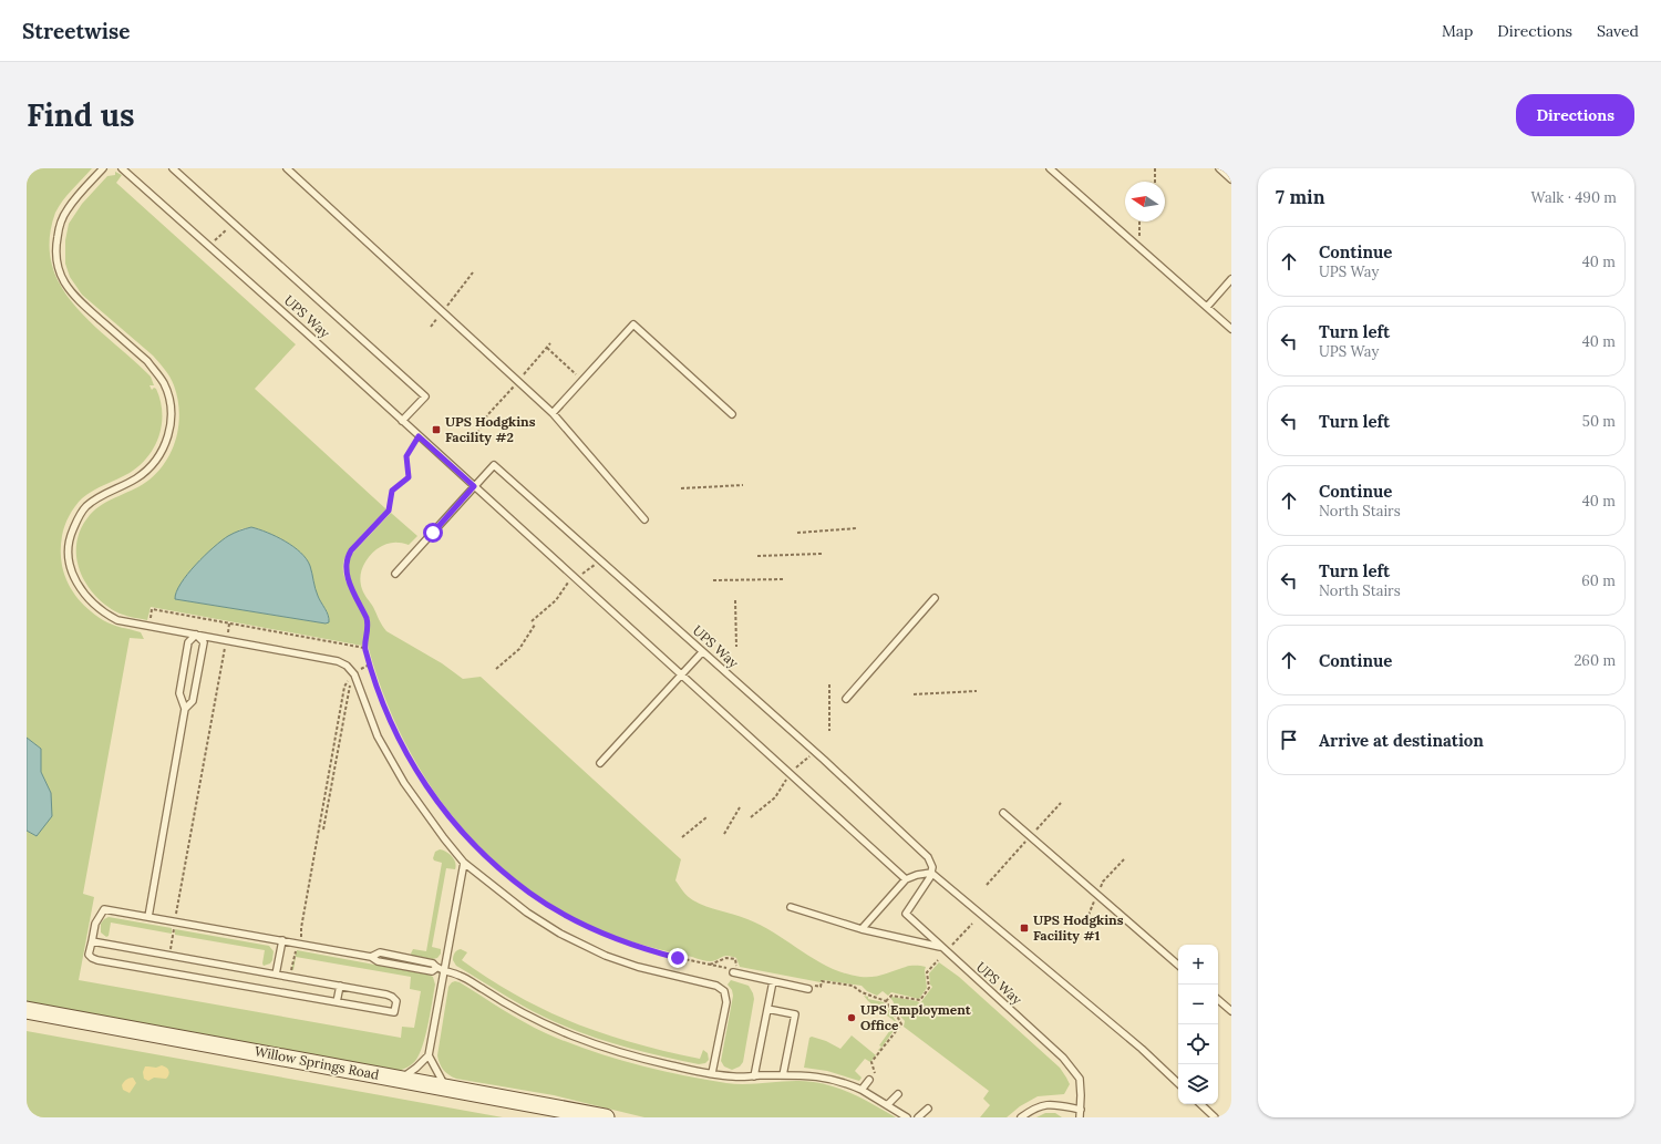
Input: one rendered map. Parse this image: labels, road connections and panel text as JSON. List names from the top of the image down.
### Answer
{
  "streets": {
    "main road": ["Willow Springs Road"],
    "lane": ["UPS Way"]
  },
  "places": {
    "transit": ["UPS Hodgkins Facility #2", "UPS Hodgkins Facility #1"],
    "other": ["UPS Employment Office"]
  },
  "north": "left",
  "page": {
    "header": "Streetwise",
    "nav": ["Map", "Directions", "Saved"],
    "buttons": "Directions",
    "title": "Find us",
    "heading": ["7 min", "Walk · 490 m"],
    "list": [
      ["Continue", "UPS Way", "40 m"],
      ["Turn left", "UPS Way", "40 m"],
      ["Turn left", "50 m"],
      ["Continue", "North Stairs", "40 m"],
      ["Turn left", "North Stairs", "60 m"],
      ["Continue", "260 m"],
      "Arrive at destination"
    ],
    "map_buttons": ["+", "−"]
  }
}
